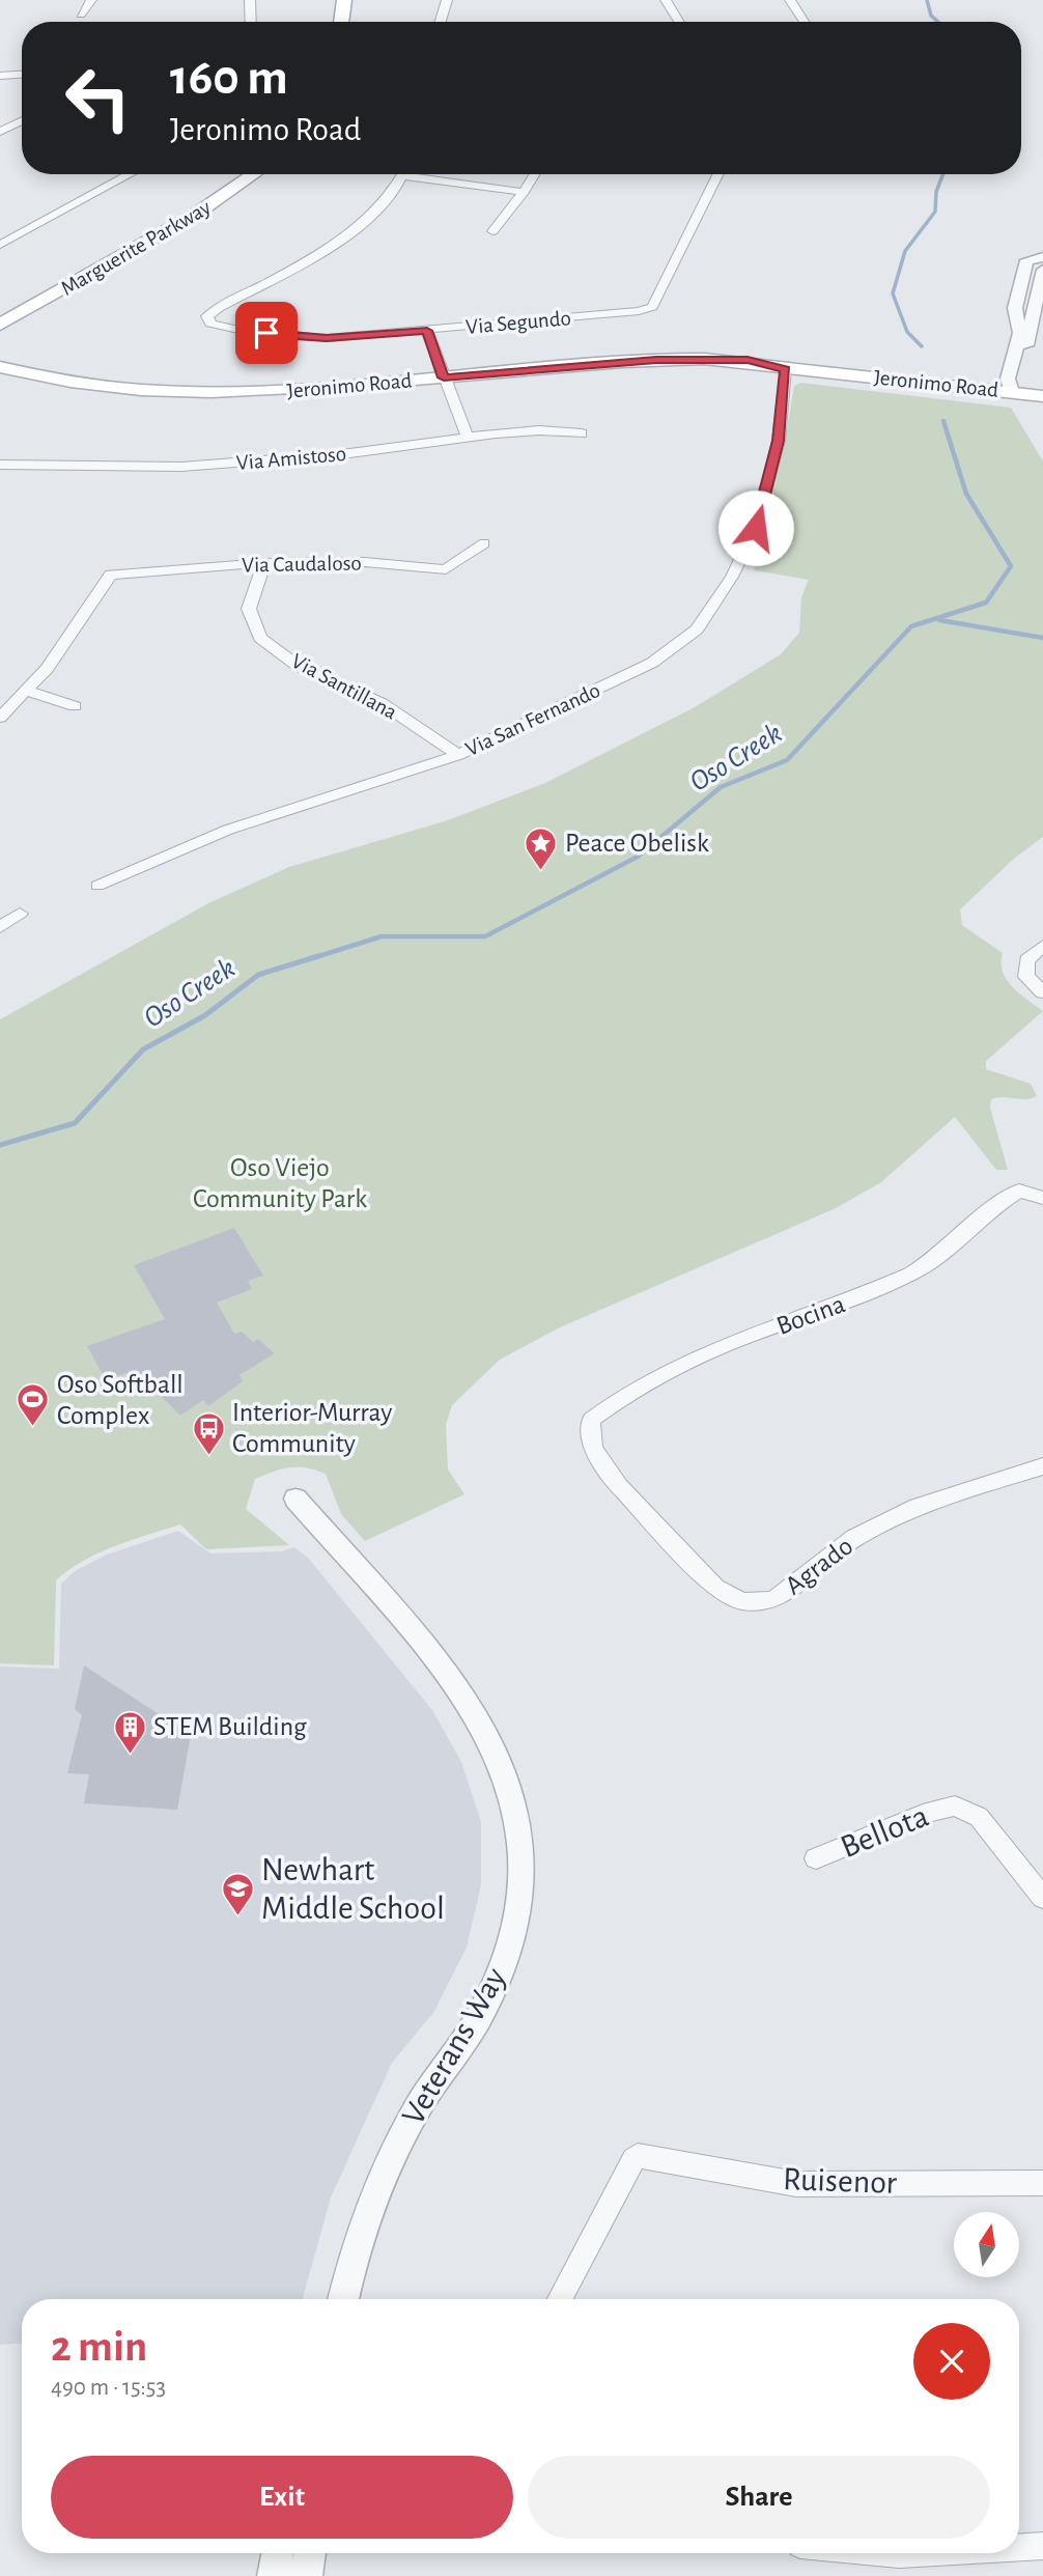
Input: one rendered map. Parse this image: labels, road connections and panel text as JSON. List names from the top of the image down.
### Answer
{
  "streets": {
    "main road": ["Marguerite Parkway", "Jeronimo Road"],
    "street": [
      "Via Segundo",
      "Via Amistoso",
      "Via Caudaloso",
      "Via Santillana",
      "Via San Fernando",
      "Bocina",
      "Agrado",
      "Bellota",
      "Veterans Way",
      "Ruisenor"
    ]
  },
  "crossings": [
    ["Jeronimo Road", "Via San Fernando"],
    ["Via Caudaloso", "Via Santillana"],
    ["Via Santillana", "Via San Fernando"],
    ["Bocina", "Agrado"]
  ],
  "water": ["Oso Creek"],
  "parks": ["Oso Viejo Community Park"],
  "places": {
    "place": ["Peace Obelisk"],
    "sports": ["Oso Softball Complex"],
    "bus stop": ["Interior-Murray Community"],
    "building": ["STEM Building"],
    "school or university": ["Newhart Middle School"]
  },
  "north": "top",
  "page": {
    "turn": ["160 m", "Jeronimo Road"],
    "heading": ["2 min", "490 m · 15:53"],
    "buttons": ["Exit", "Share"]
  }
}
